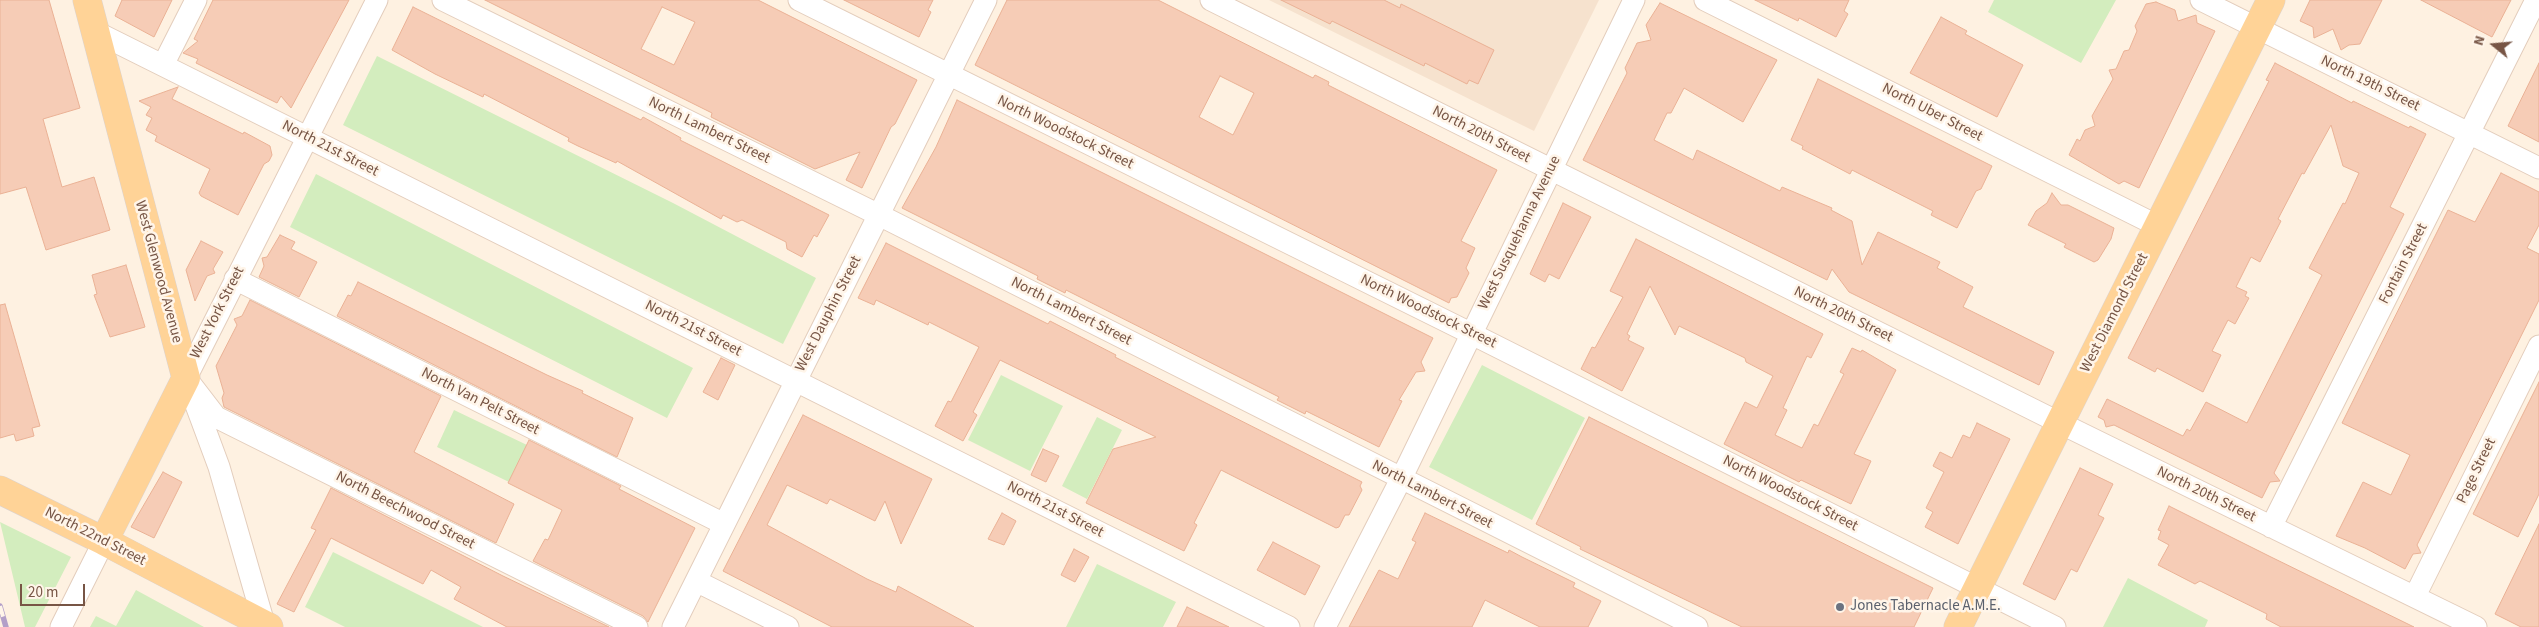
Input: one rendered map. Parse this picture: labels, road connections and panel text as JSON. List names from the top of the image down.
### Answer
{
  "streets": {
    "main road": [
      "West Glenwood Avenue",
      "West York Street",
      "West Diamond Street",
      "North 22nd Street"
    ],
    "street": [
      "North 19th Street",
      "North Uber Street",
      "North Lambert Street",
      "North Woodstock Street",
      "North 20th Street",
      "North 21st Street",
      "West Susquehanna Avenue",
      "Fontain Street",
      "West Dauphin Street",
      "North Van Pelt Street",
      "Page Street",
      "North Beechwood Street"
    ]
  },
  "crossings": [
    ["North 19th Street", "Fontain Street"],
    ["North 19th Street", "West Diamond Street"],
    ["North Uber Street", "West Diamond Street"],
    ["North Lambert Street", "West Susquehanna Avenue"],
    ["North Lambert Street", "West Dauphin Street"],
    ["North Woodstock Street", "West Susquehanna Avenue"],
    ["North Woodstock Street", "West Diamond Street"],
    ["North Woodstock Street", "West Dauphin Street"],
    ["North 20th Street", "West Susquehanna Avenue"],
    ["North 20th Street", "Fontain Street"],
    ["North 20th Street", "West Diamond Street"],
    ["North 20th Street", "Page Street"],
    ["North 21st Street", "West Glenwood Avenue"],
    ["North 21st Street", "West York Street"],
    ["North 21st Street", "West Dauphin Street"],
    ["West Glenwood Avenue", "West York Street"],
    ["West Glenwood Avenue", "North Beechwood Street"],
    ["West Glenwood Avenue", "North 22nd Street"],
    ["West York Street", "North Van Pelt Street"],
    ["West York Street", "North Beechwood Street"],
    ["West York Street", "North 22nd Street"],
    ["West Dauphin Street", "North Van Pelt Street"]
  ],
  "places": ["Jones Tabernacle A.M.E."],
  "scale_bar": "20 m",
  "north": "left"
}
